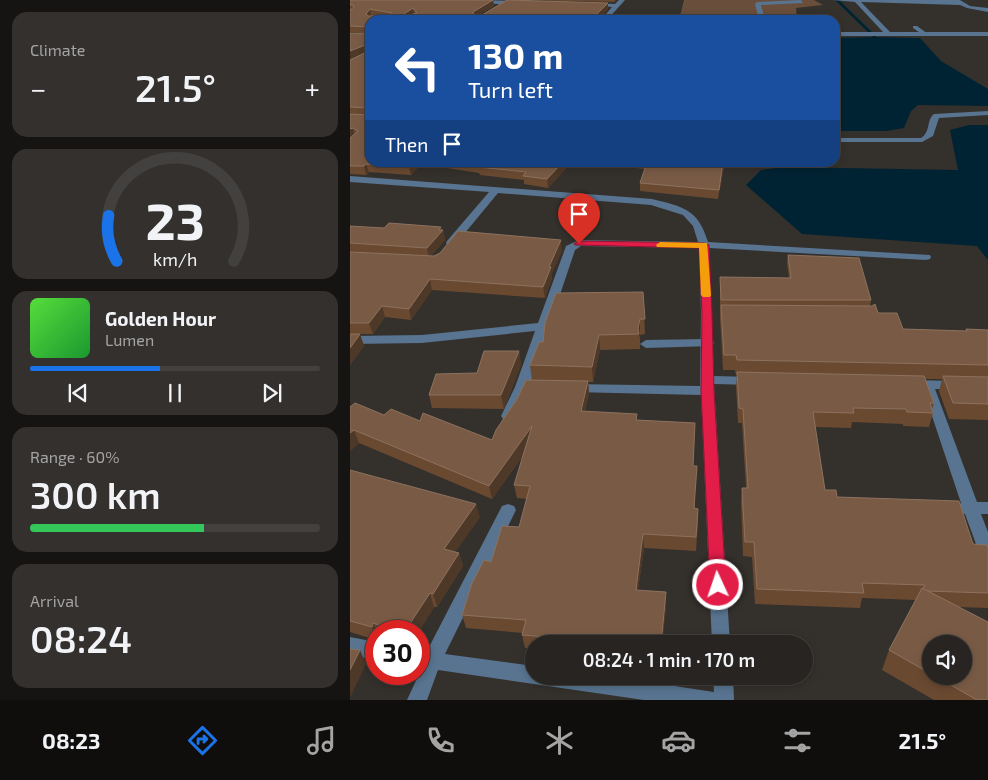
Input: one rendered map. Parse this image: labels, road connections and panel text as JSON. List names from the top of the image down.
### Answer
{
  "page": {
    "tile": [
      "Climate",
      ["Range · 60%", "300 km"],
      ["Arrival", "08:24"]
    ],
    "turn": ["130 m", "Turn left"],
    "heat": ["−", "21.5°", "+"],
    "then": "Then",
    "song": ["Golden Hour", "Lumen"],
    "limit": "30",
    "trip": "08:24 · 1 min · 170 m",
    "tabs": ["08:23", "21.5°"],
    "gauge": ["23", "km/h"]
  }
}
